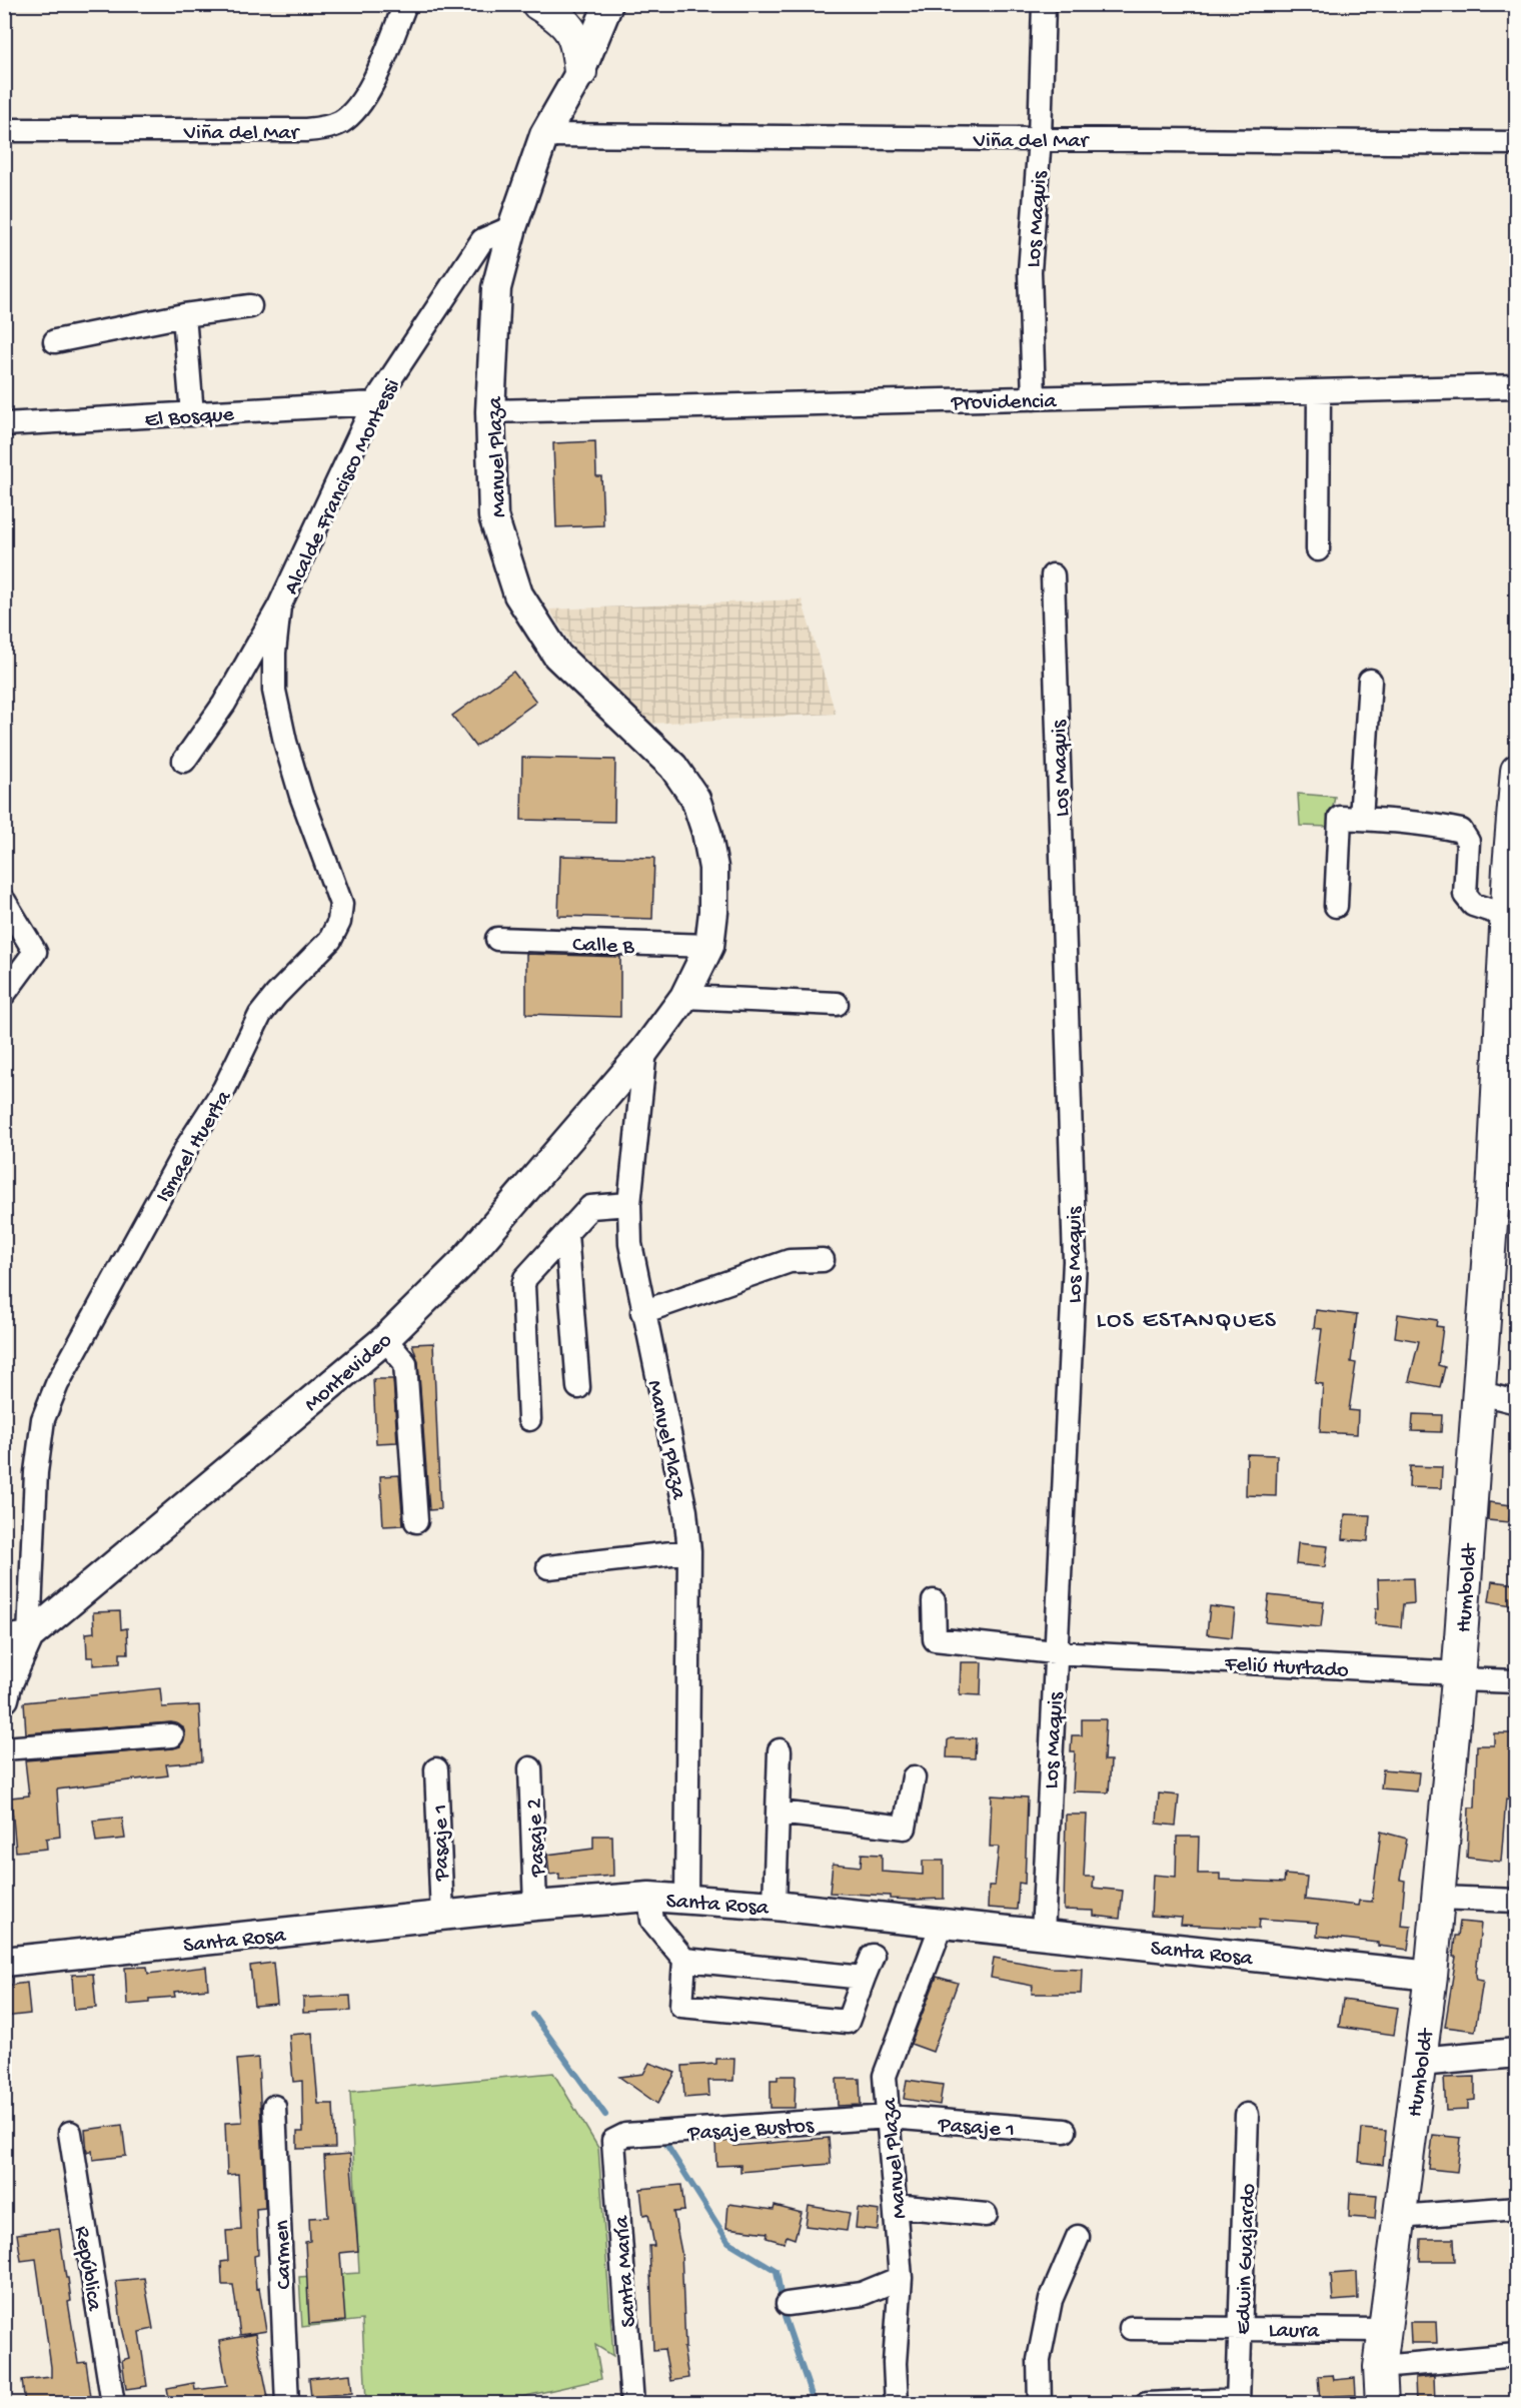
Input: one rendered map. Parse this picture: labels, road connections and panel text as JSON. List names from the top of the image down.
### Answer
{
  "streets": {
    "main road": ["Humboldt"],
    "street": [
      "Viña del Mar",
      "Los Maquis",
      "Providencia",
      "El Bosque",
      "Manuel Plaza",
      "Alcalde Francisco Montessi",
      "Calle B",
      "Ismael Huerta",
      "Montevideo",
      "Feliú Hurtado",
      "Pasaje 2",
      "Pasaje 1",
      "Santa Rosa",
      "Pasaje Bustos",
      "Carmen",
      "Edwin Guajardo",
      "República",
      "Santa María",
      "Laura"
    ]
  },
  "crossings": [
    ["Viña del Mar", "Los Maquis"],
    ["Viña del Mar", "Manuel Plaza"],
    ["Los Maquis", "Providencia"],
    ["Los Maquis", "Feliú Hurtado"],
    ["Los Maquis", "Santa Rosa"],
    ["Providencia", "Manuel Plaza"],
    ["El Bosque", "Alcalde Francisco Montessi"],
    ["Manuel Plaza", "Alcalde Francisco Montessi"],
    ["Manuel Plaza", "Calle B"],
    ["Manuel Plaza", "Montevideo"],
    ["Manuel Plaza", "Pasaje 1"],
    ["Manuel Plaza", "Santa Rosa"],
    ["Manuel Plaza", "Pasaje Bustos"],
    ["Alcalde Francisco Montessi", "Ismael Huerta"],
    ["Ismael Huerta", "Montevideo"],
    ["Humboldt", "Feliú Hurtado"],
    ["Humboldt", "Santa Rosa"],
    ["Humboldt", "Laura"],
    ["Pasaje 2", "Santa Rosa"],
    ["Pasaje 1", "Santa Rosa"],
    ["Pasaje 1", "Pasaje Bustos"],
    ["Pasaje Bustos", "Santa María"],
    ["Edwin Guajardo", "Laura"]
  ],
  "districts": ["LOS ESTANQUES"]
}
